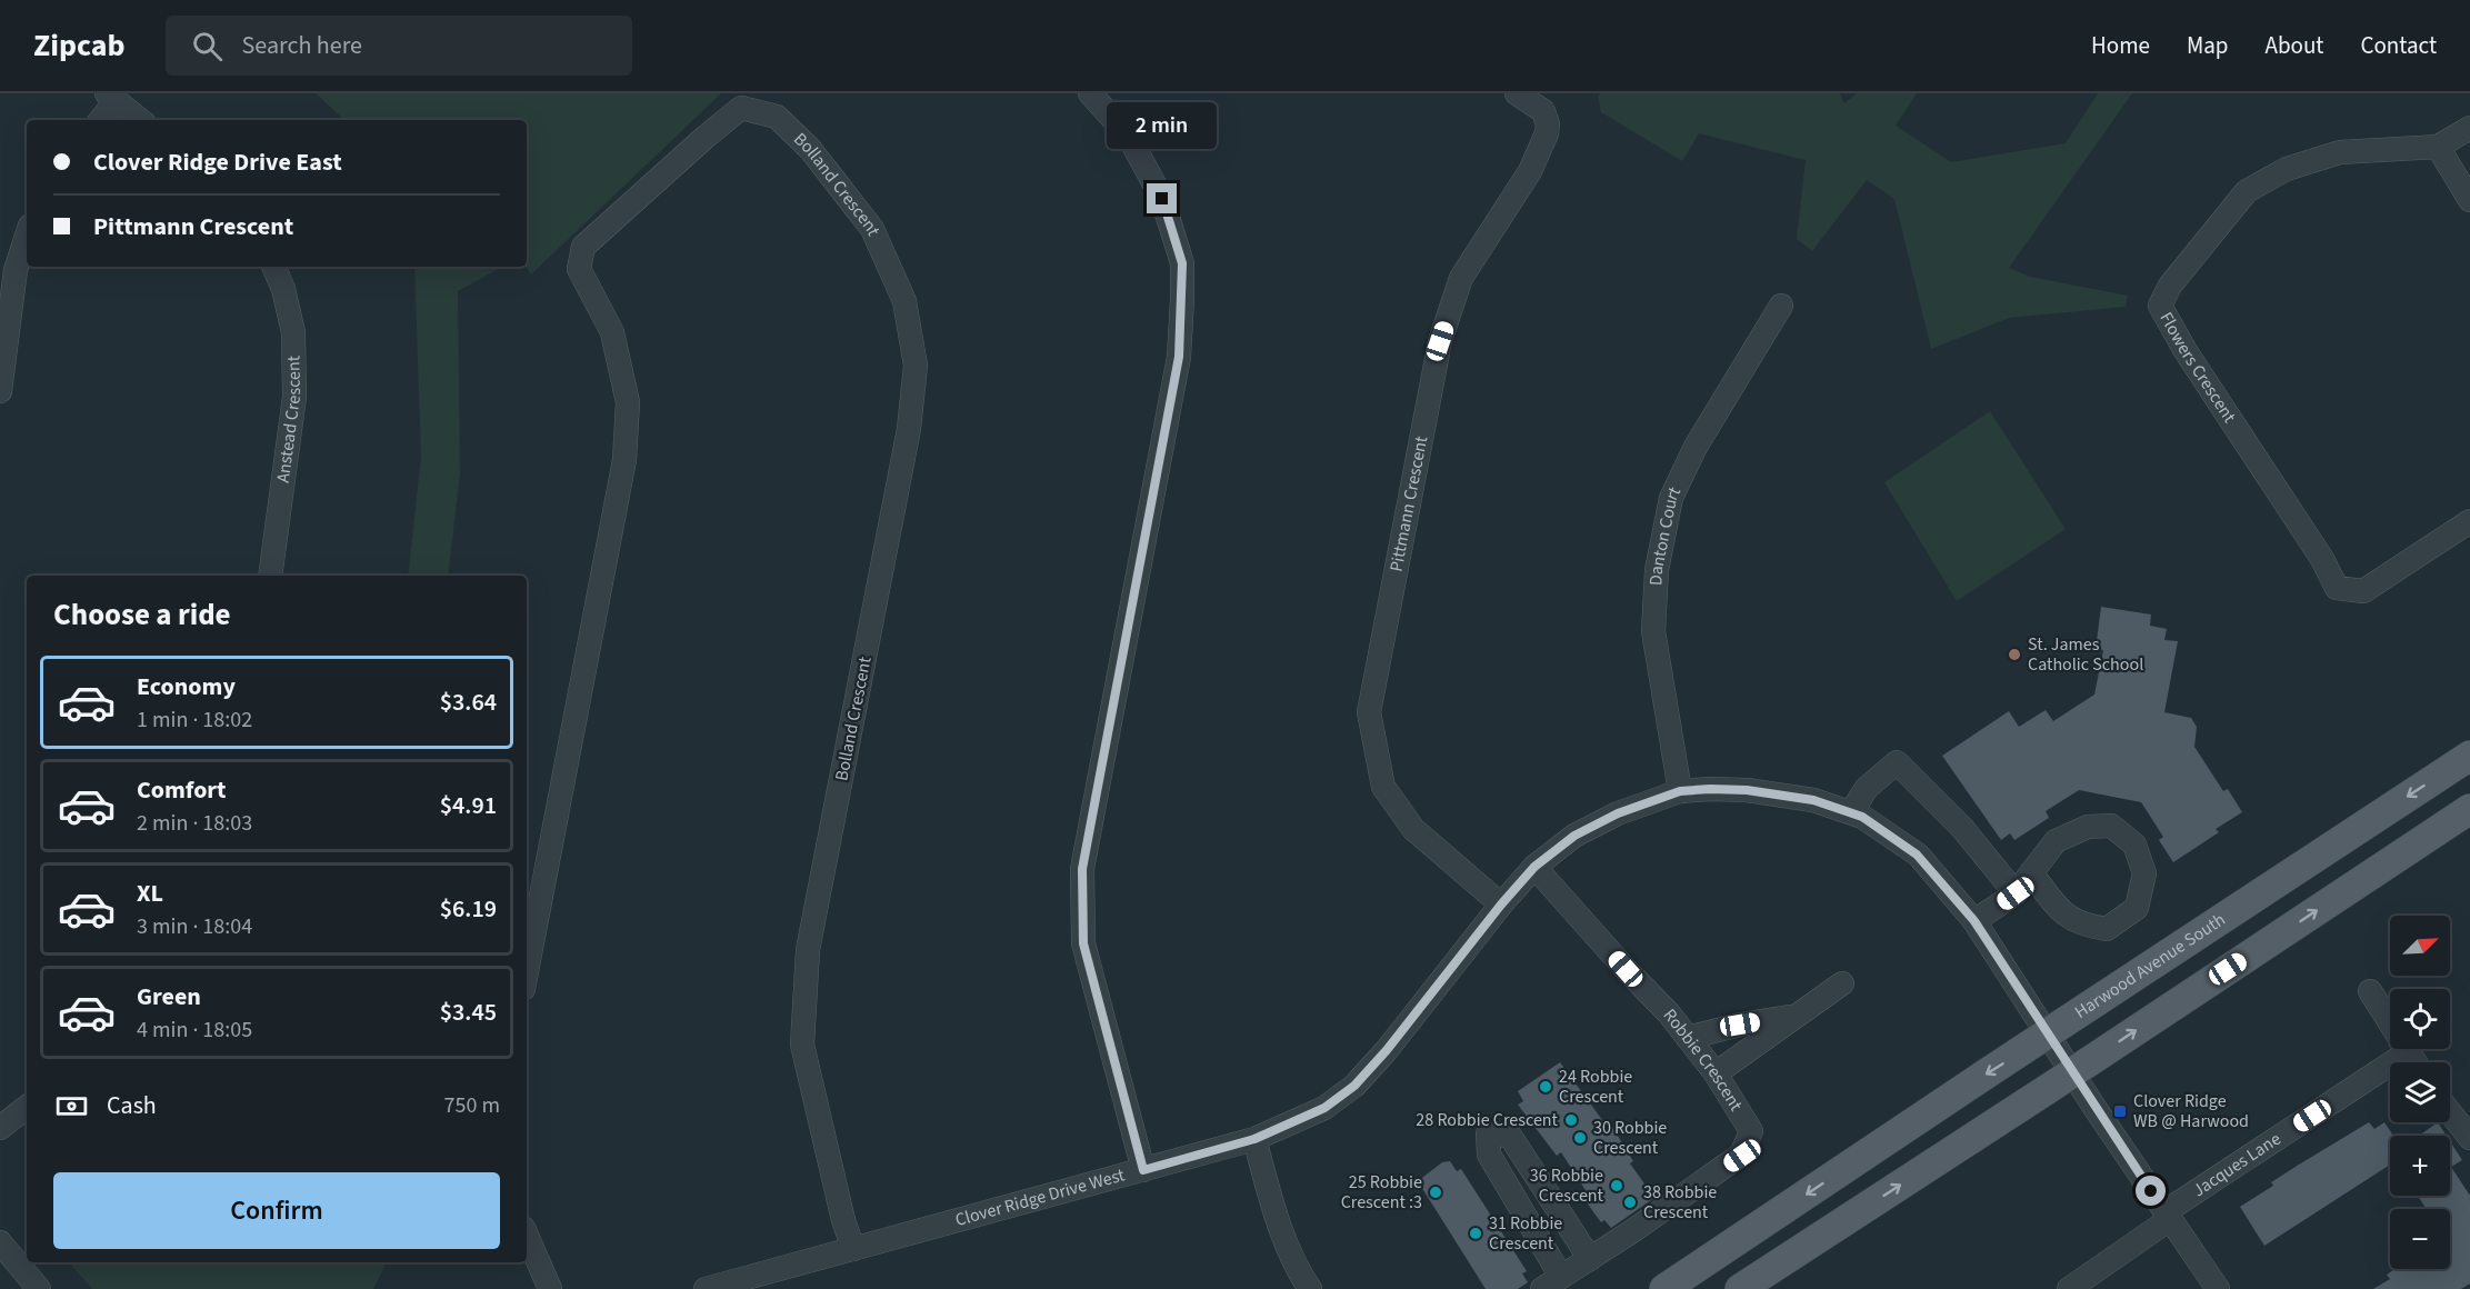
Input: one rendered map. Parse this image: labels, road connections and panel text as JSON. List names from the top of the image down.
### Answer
{
  "streets": {
    "main road": ["Harwood Avenue South"],
    "street": [
      "Bolland Crescent",
      "Flowers Crescent",
      "Anstead Crescent",
      "Pittmann Crescent",
      "Danton Court",
      "Robbie Crescent",
      "Jacques Lane",
      "Clover Ridge Drive West"
    ]
  },
  "crossings": [
    ["Bolland Crescent", "Clover Ridge Drive West"],
    ["Pittmann Crescent", "Clover Ridge Drive West"],
    ["Danton Court", "Clover Ridge Drive West"],
    ["Harwood Avenue South", "Clover Ridge Drive West"],
    ["Robbie Crescent", "Clover Ridge Drive West"],
    ["Jacques Lane", "Clover Ridge Drive West"]
  ],
  "places": {
    "other": [
      "St. James Catholic School",
      "24 Robbie Crescent",
      "28 Robbie Crescent",
      "30 Robbie Crescent",
      "36 Robbie Crescent",
      "25 Robbie Crescent :3",
      "38 Robbie Crescent",
      "31 Robbie Crescent"
    ],
    "transit": ["Clover Ridge WB @ Harwood"]
  },
  "north": "top right",
  "page": {
    "header": "Zipcab",
    "search": "Search here",
    "nav": [
      "Home",
      "Map",
      "About",
      "Contact"
    ],
    "bubble": "2 min",
    "banner": ["Clover Ridge Drive East", "Pittmann Crescent"],
    "heading": "Choose a ride",
    "list": [
      {
        "name": "Economy",
        "note": "1 min · 18:02",
        "value": "$3.64"
      },
      {
        "name": "Comfort",
        "note": "2 min · 18:03",
        "value": "$4.91"
      },
      {
        "name": "XL",
        "note": "3 min · 18:04",
        "value": "$6.19"
      },
      {
        "name": "Green",
        "note": "4 min · 18:05",
        "value": "$3.45"
      }
    ],
    "map_buttons": ["+", "−"],
    "pay": ["Cash", "750 m"],
    "buttons": "Confirm"
  }
}
